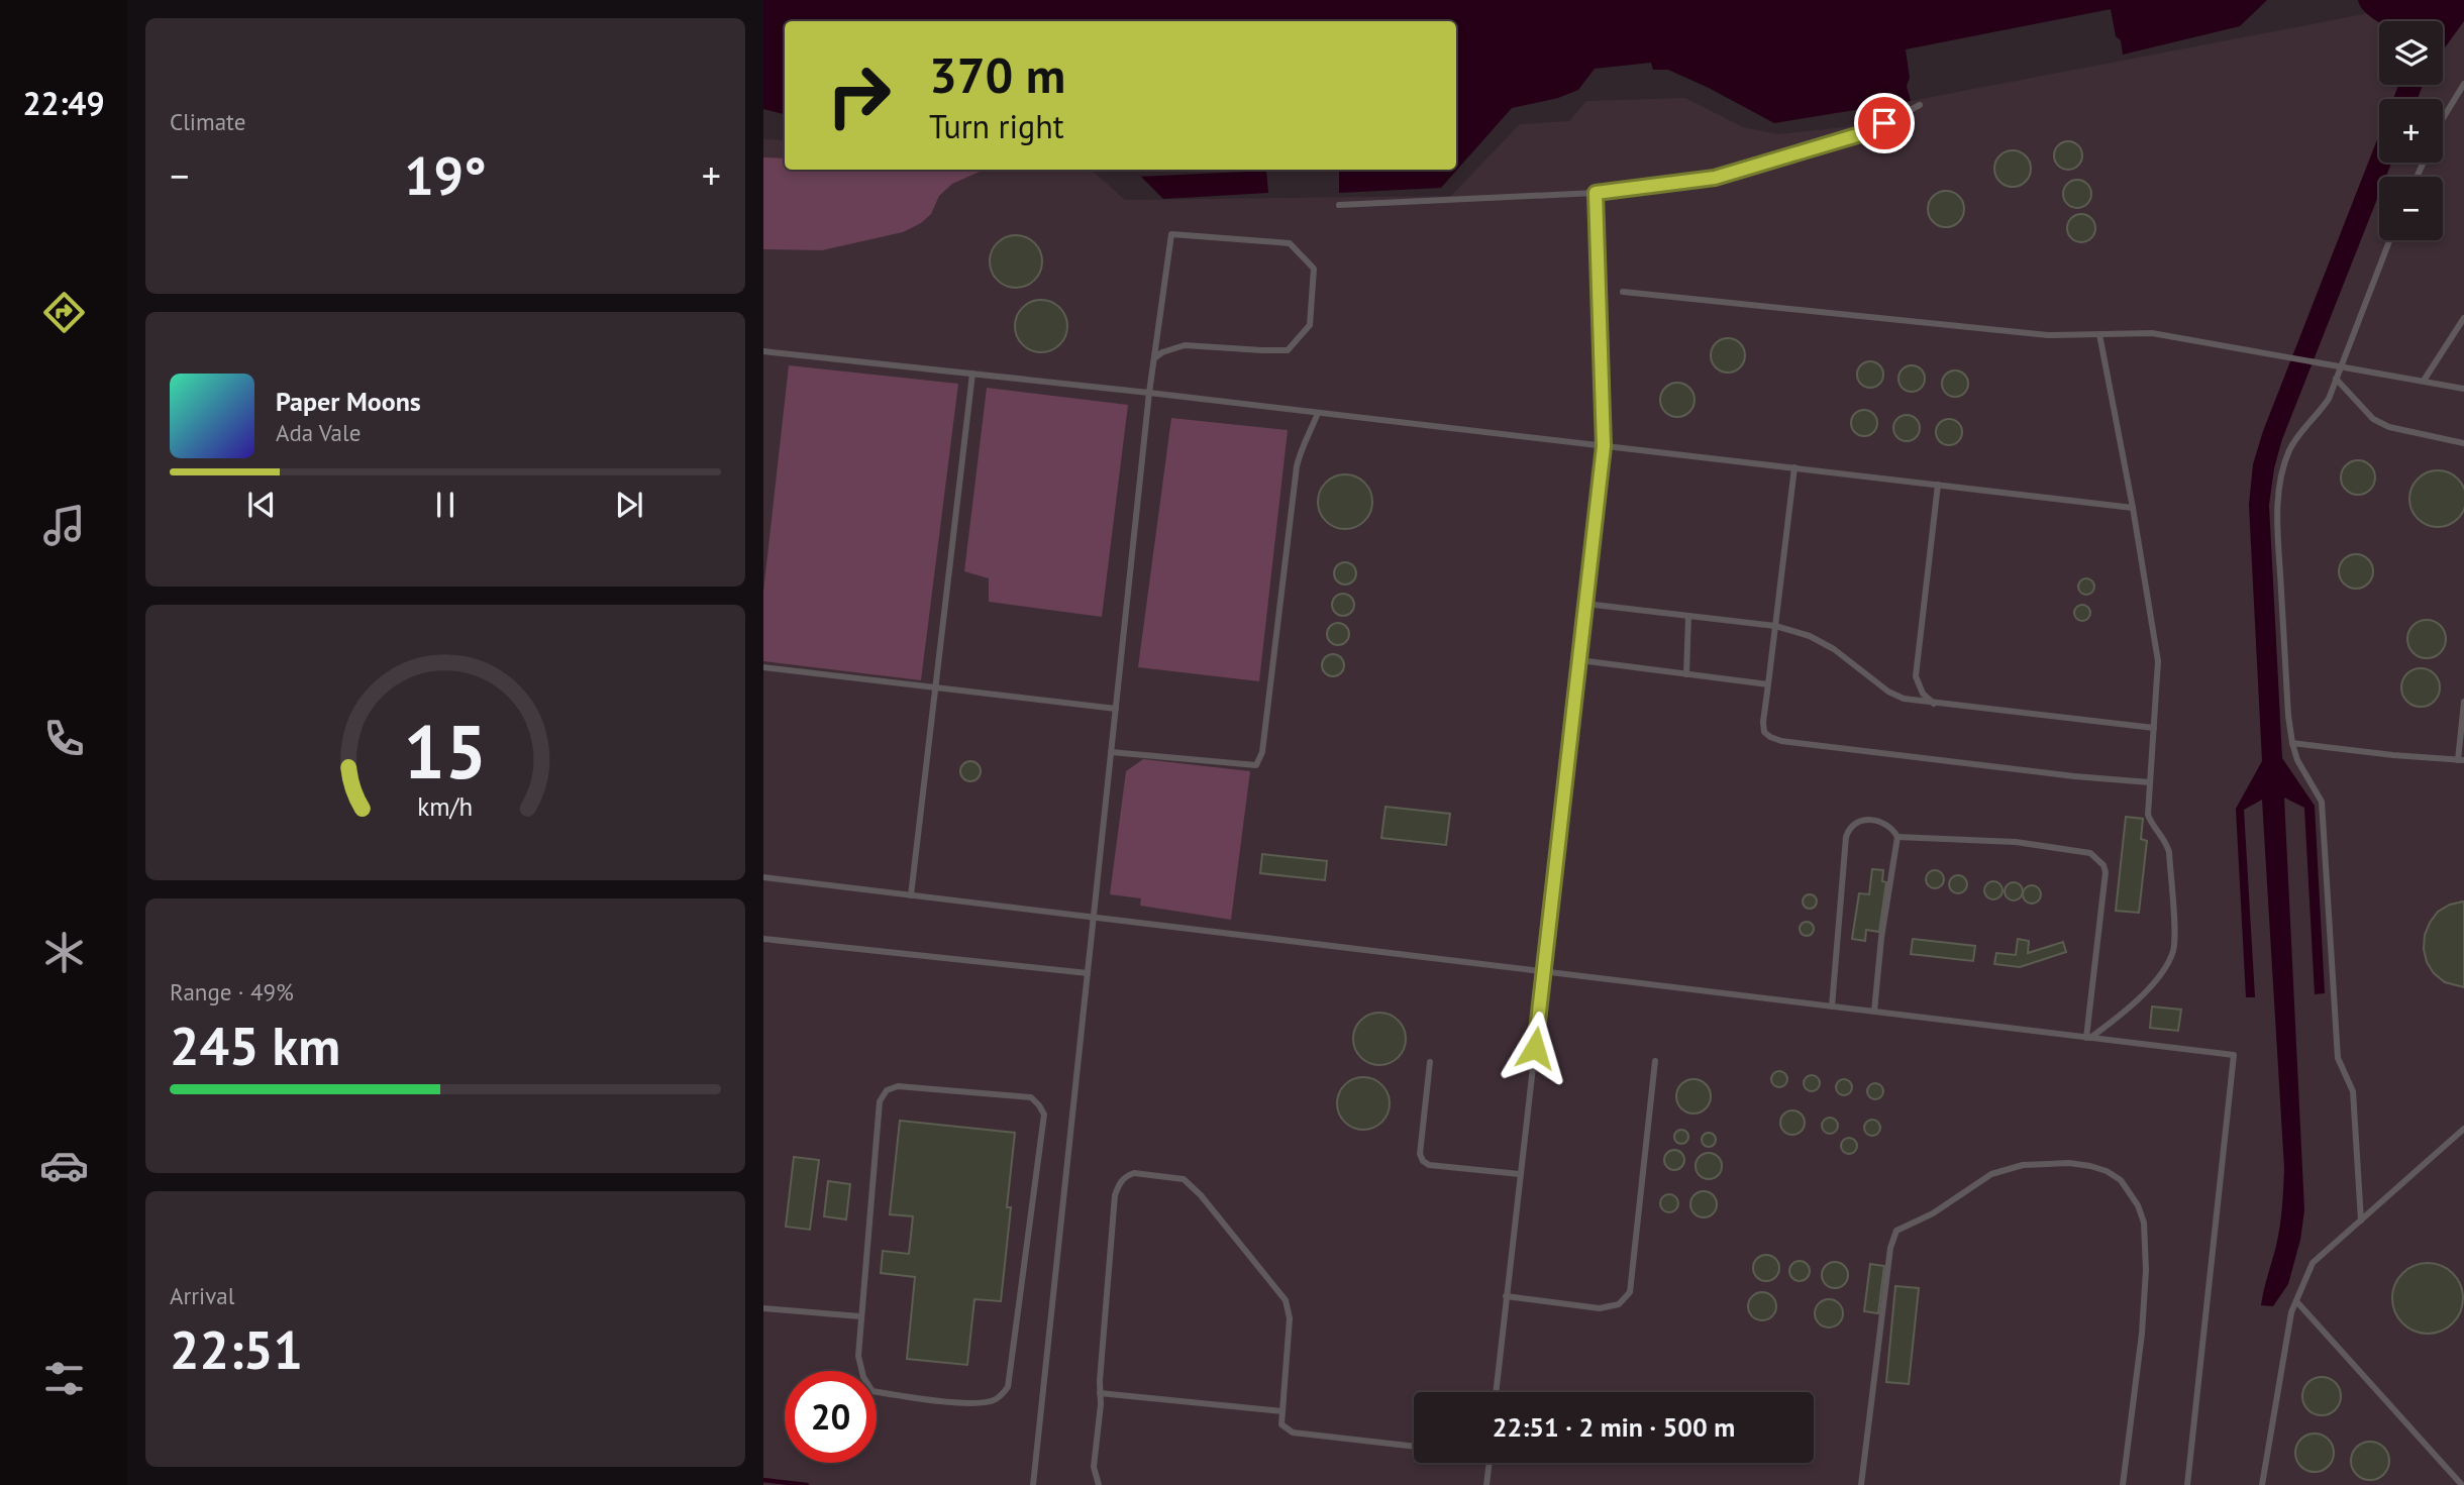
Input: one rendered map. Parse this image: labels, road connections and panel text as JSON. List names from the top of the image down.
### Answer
{
  "page": {
    "tabs": "22:49",
    "tile": [
      "Climate",
      ["Range · 49%", "245 km"],
      ["Arrival", "22:51"]
    ],
    "map_buttons": ["+", "−"],
    "turn": ["370 m", "Turn right"],
    "heat": ["−", "19°", "+"],
    "song": ["Paper Moons", "Ada Vale"],
    "limit": "20",
    "trip": "22:51 · 2 min · 500 m",
    "gauge": ["15", "km/h"]
  }
}
